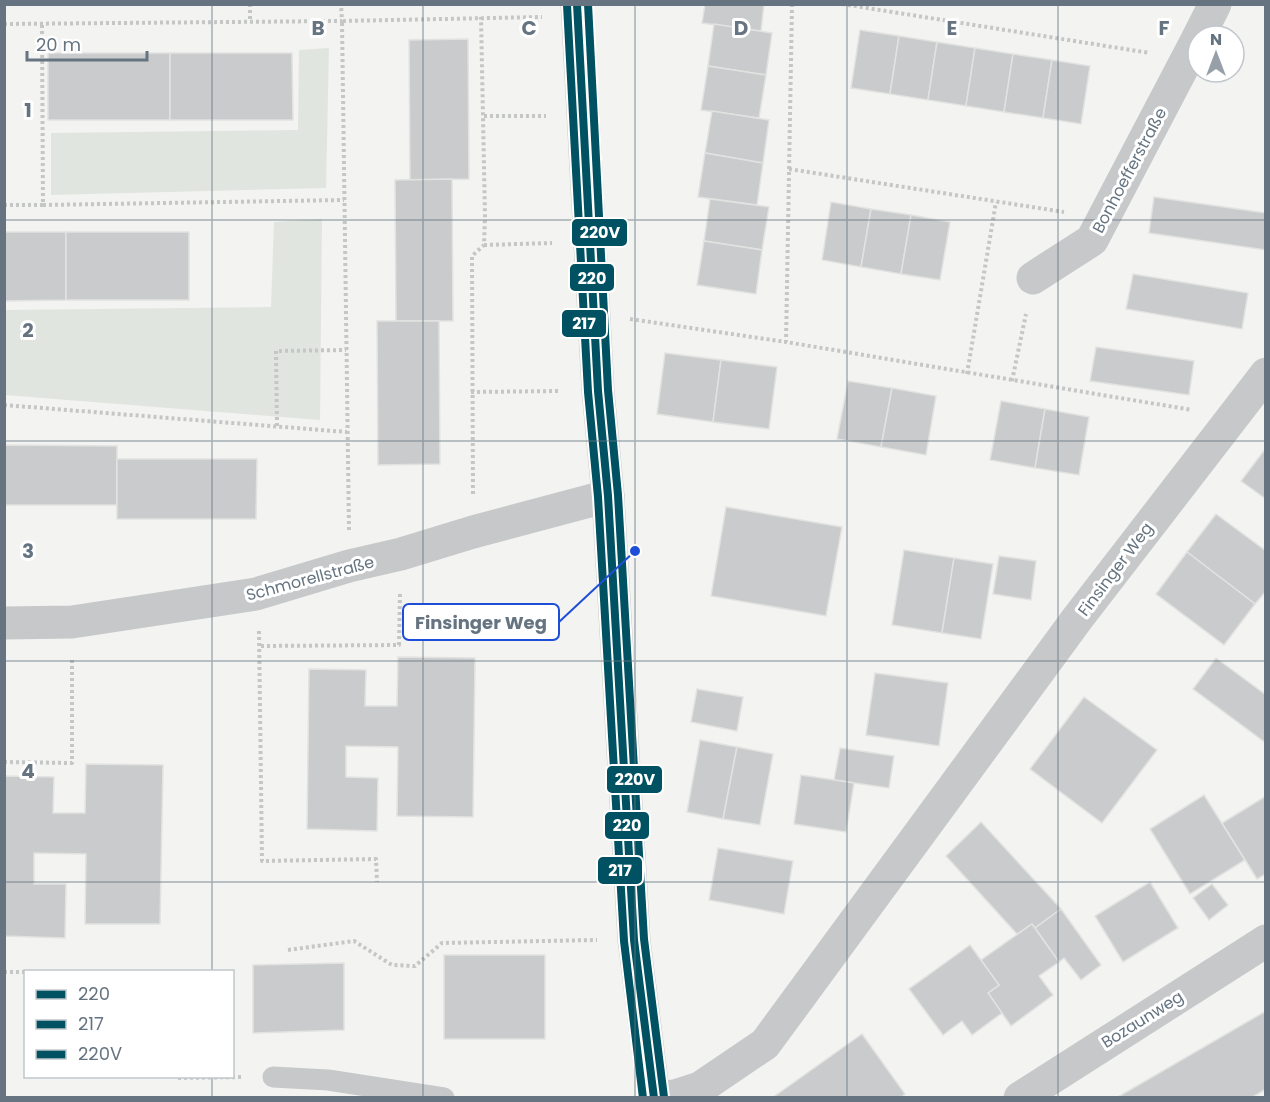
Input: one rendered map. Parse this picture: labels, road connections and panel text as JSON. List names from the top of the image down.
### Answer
{
  "streets": {
    "street": [
      "Bonhoefferstraße",
      "Finsinger Weg",
      "Schmorellstraße",
      "Bozaunweg"
    ]
  },
  "places": ["Finsinger Weg"],
  "lines": ["transit line 220", "transit line 220V", "transit line 217"],
  "legend": ["220", "217", "220V"],
  "scale_bar": "20 m",
  "north": "top",
  "grid": {
    "columns": [
      "B",
      "C",
      "D",
      "E",
      "F"
    ],
    "rows": [
      "1",
      "2",
      "3",
      "4"
    ]
  }
}
